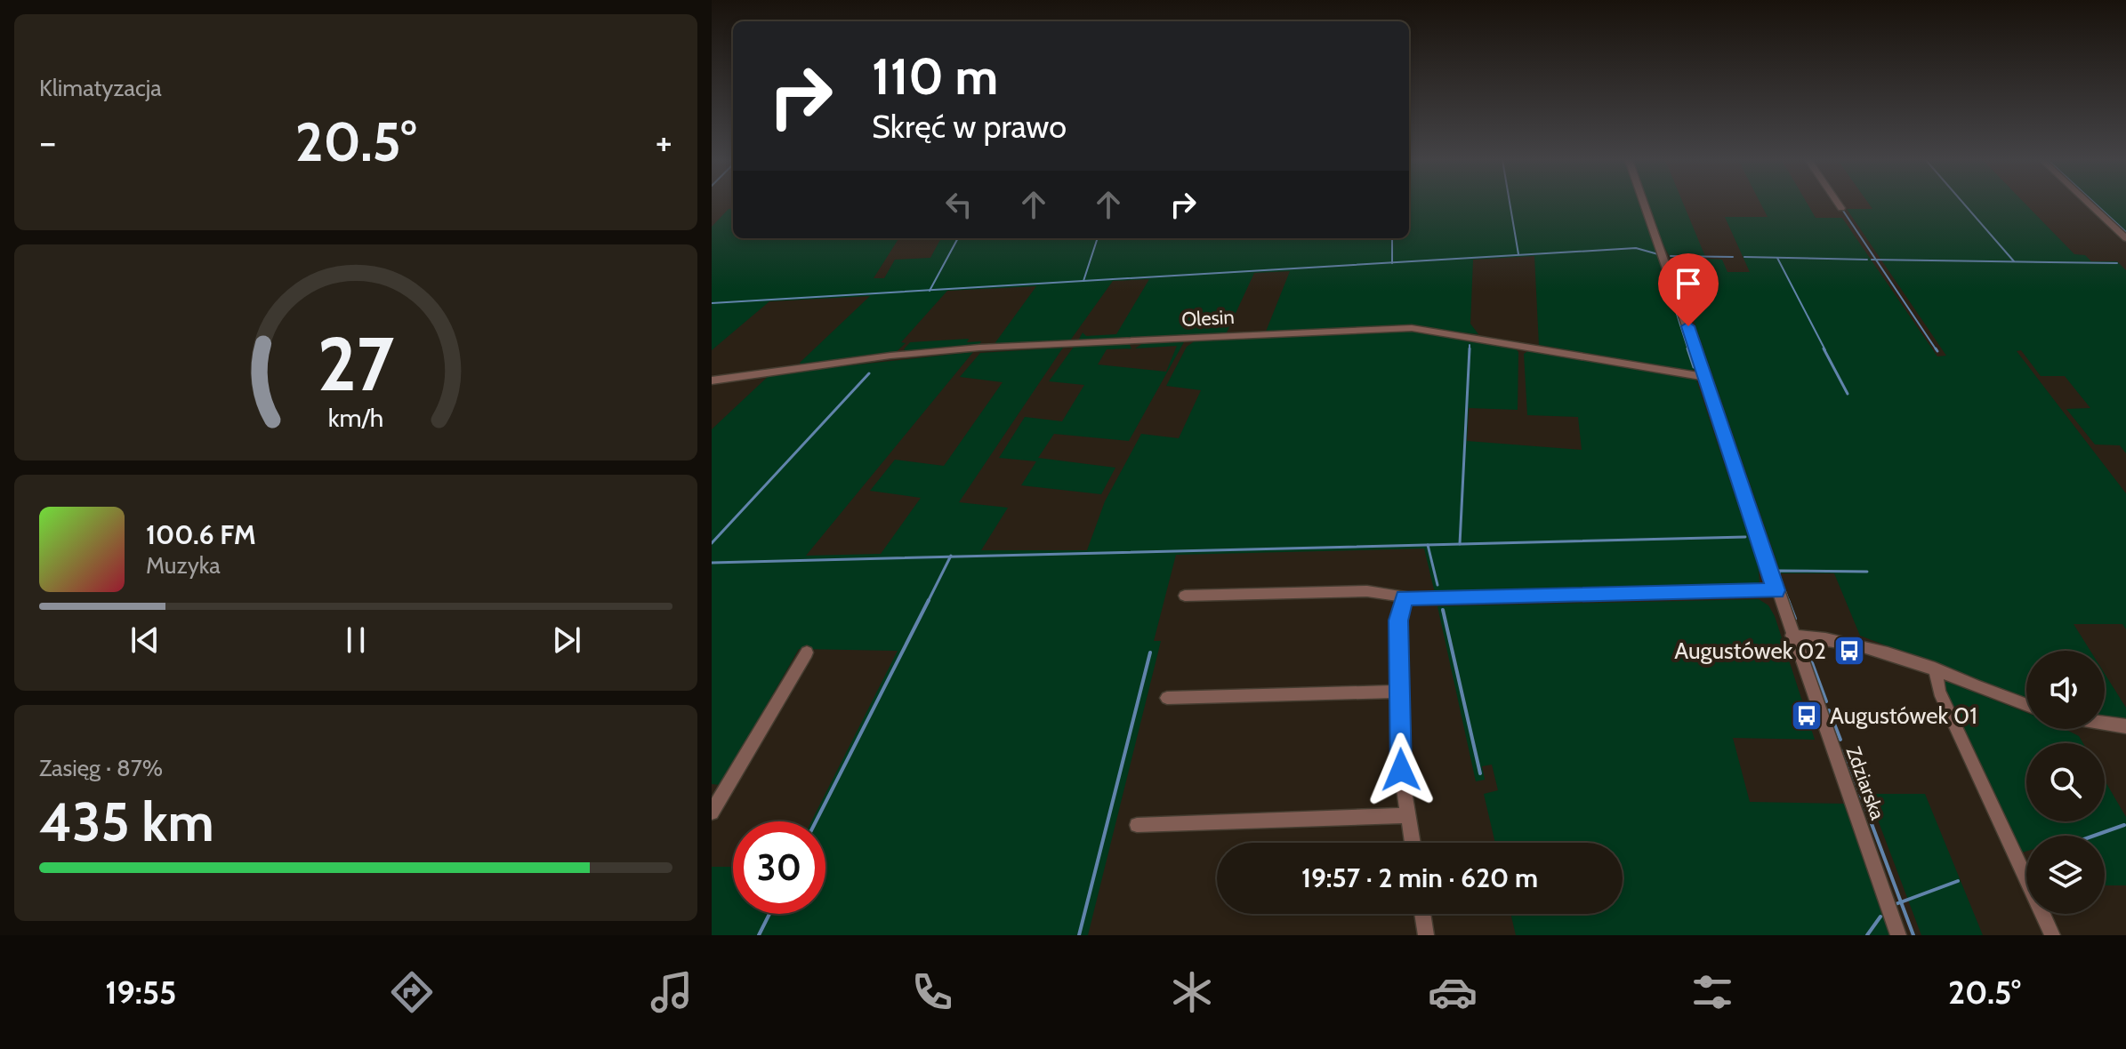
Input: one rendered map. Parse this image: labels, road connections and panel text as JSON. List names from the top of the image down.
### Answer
{
  "streets": {
    "street": ["Olesin", "Zdziarska"]
  },
  "crossings": [
    ["Olesin", "Zdziarska"]
  ],
  "places": {
    "bus stop": ["Augustówek 02", "Augustówek 01"]
  },
  "page": {
    "tile": [
      "Klimatyzacja",
      ["Zasięg · 87%", "435 km"]
    ],
    "turn": ["110 m", "Skręć w prawo"],
    "heat": ["−", "20.5°", "+"],
    "song": ["100.6 FM", "Muzyka"],
    "limit": "30",
    "trip": "19:57 · 2 min · 620 m",
    "tabs": ["19:55", "20.5°"],
    "gauge": ["27", "km/h"]
  }
}
